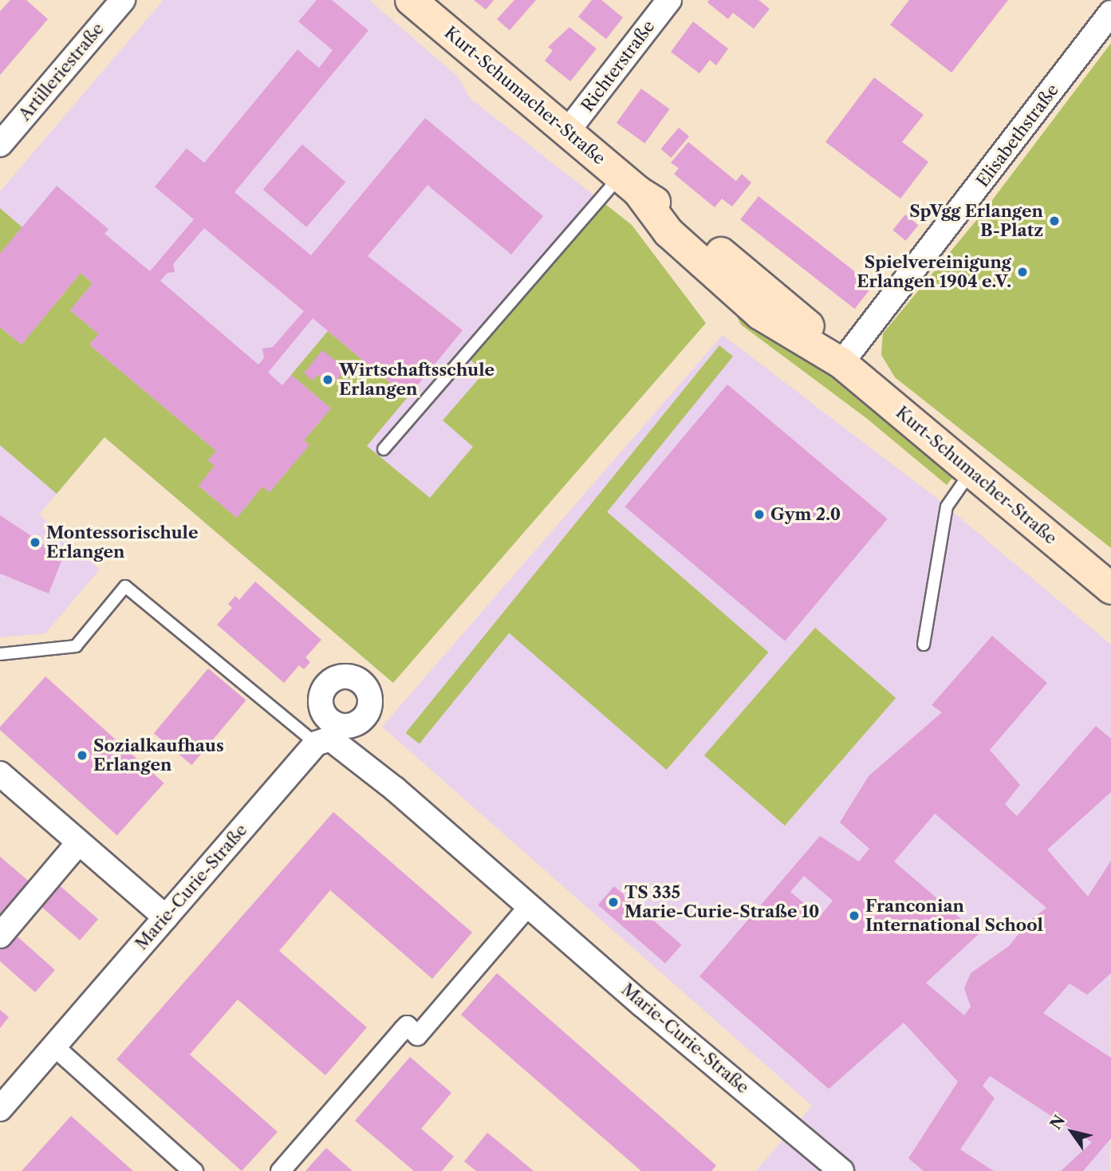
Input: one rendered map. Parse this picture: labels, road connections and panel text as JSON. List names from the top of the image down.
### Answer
{
  "streets": {
    "main road": ["Kurt-Schumacher-Straße"],
    "street": [
      "Richterstraße",
      "Artilleriestraße",
      "Elisabethstraße",
      "Marie-Curie-Straße"
    ]
  },
  "crossings": [
    ["Richterstraße", "Kurt-Schumacher-Straße"],
    ["Kurt-Schumacher-Straße", "Elisabethstraße"]
  ],
  "places": [
    "SpVgg Erlangen B-Platz",
    "Spielvereinigung Erlangen 1904 e.V.",
    "Wirtschaftsschule Erlangen",
    "Gym 2.0",
    "Montessorischule Erlangen",
    "Sozialkaufhaus Erlangen",
    "TS 335 Marie-Curie-Straße 10",
    "Franconian International School"
  ],
  "north": "top left"
}
